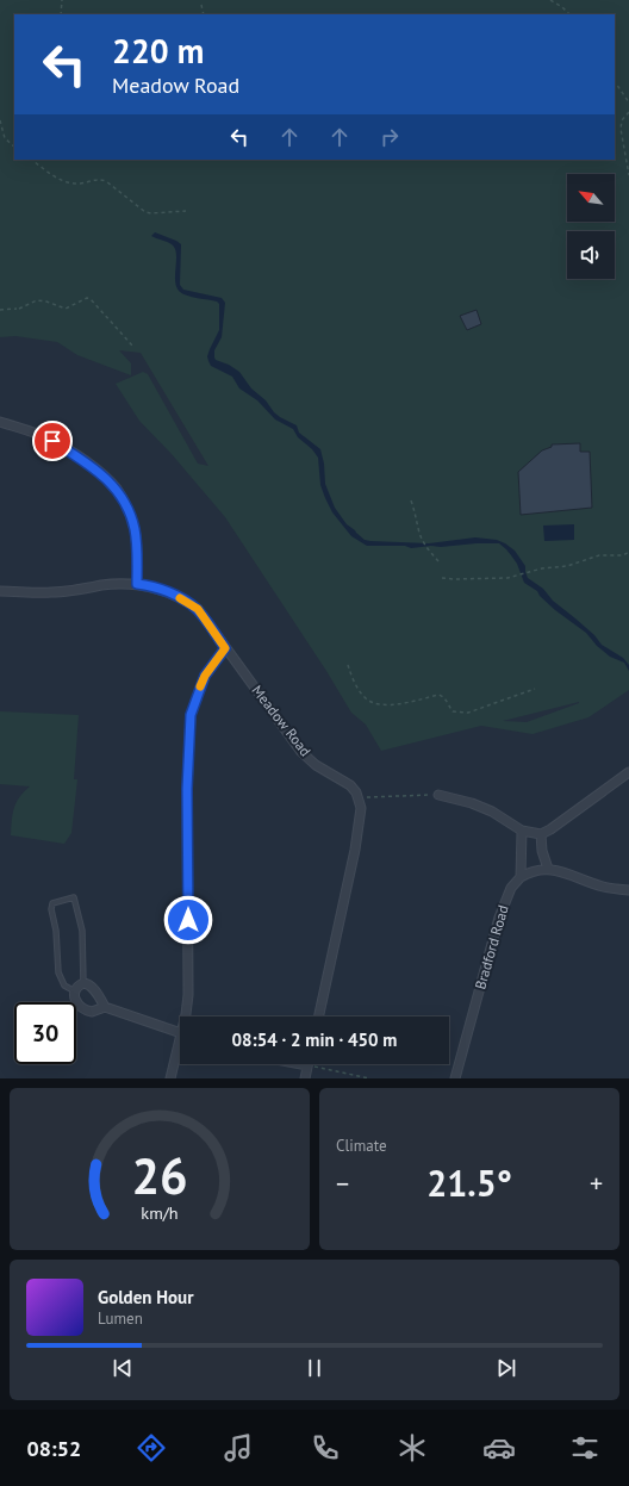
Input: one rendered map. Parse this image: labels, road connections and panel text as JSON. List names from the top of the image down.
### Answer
{
  "streets": {
    "street": ["Meadow Road", "Bradford Road"]
  },
  "north": "top left",
  "page": {
    "turn": ["220 m", "Meadow Road"],
    "limit": "30",
    "trip": "08:54 · 2 min · 450 m",
    "tile": "Climate",
    "heat": ["−", "21.5°", "+"],
    "song": ["Golden Hour", "Lumen"],
    "tabs": "08:52",
    "gauge": ["26", "km/h"]
  }
}
